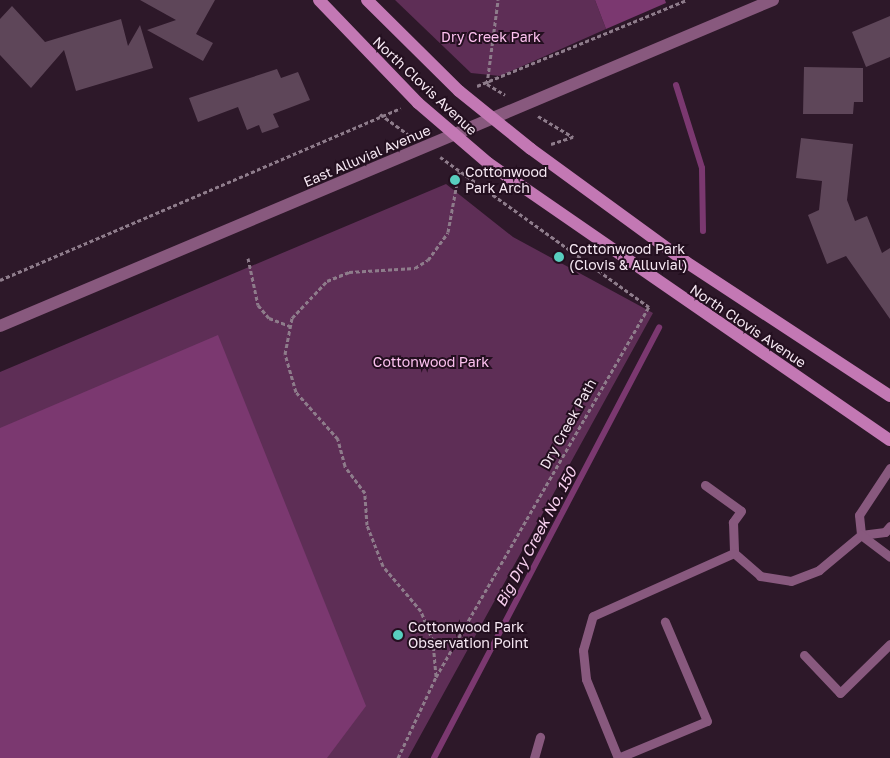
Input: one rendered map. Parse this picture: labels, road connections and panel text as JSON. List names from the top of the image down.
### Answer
{
  "streets": {
    "main road": ["North Clovis Avenue"],
    "street": ["East Alluvial Avenue"],
    "path": ["Dry Creek Path"]
  },
  "crossings": [
    ["North Clovis Avenue", "East Alluvial Avenue"]
  ],
  "water": ["Big Dry Creek No. 150"],
  "parks": ["Dry Creek Park", "Cottonwood Park"],
  "places": ["Cottonwood Park Arch", "Cottonwood Park (Clovis & Alluvial)", "Cottonwood Park Observation Point"]
}
